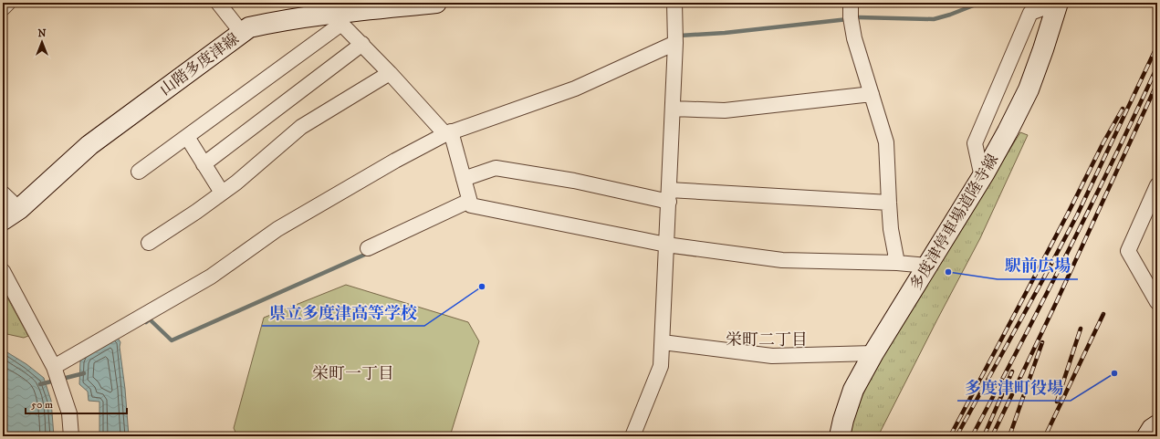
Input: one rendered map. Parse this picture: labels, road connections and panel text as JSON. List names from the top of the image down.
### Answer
{
  "streets": {
    "main road": ["山階多度津線", "多度津停車場道隆寺線"]
  },
  "districts": ["栄町二丁目", "栄町一丁目"],
  "places": ["駅前広場", "県立多度津高等学校", "多度津町役場"],
  "scale_bar": "50 m",
  "north": "top"
}
